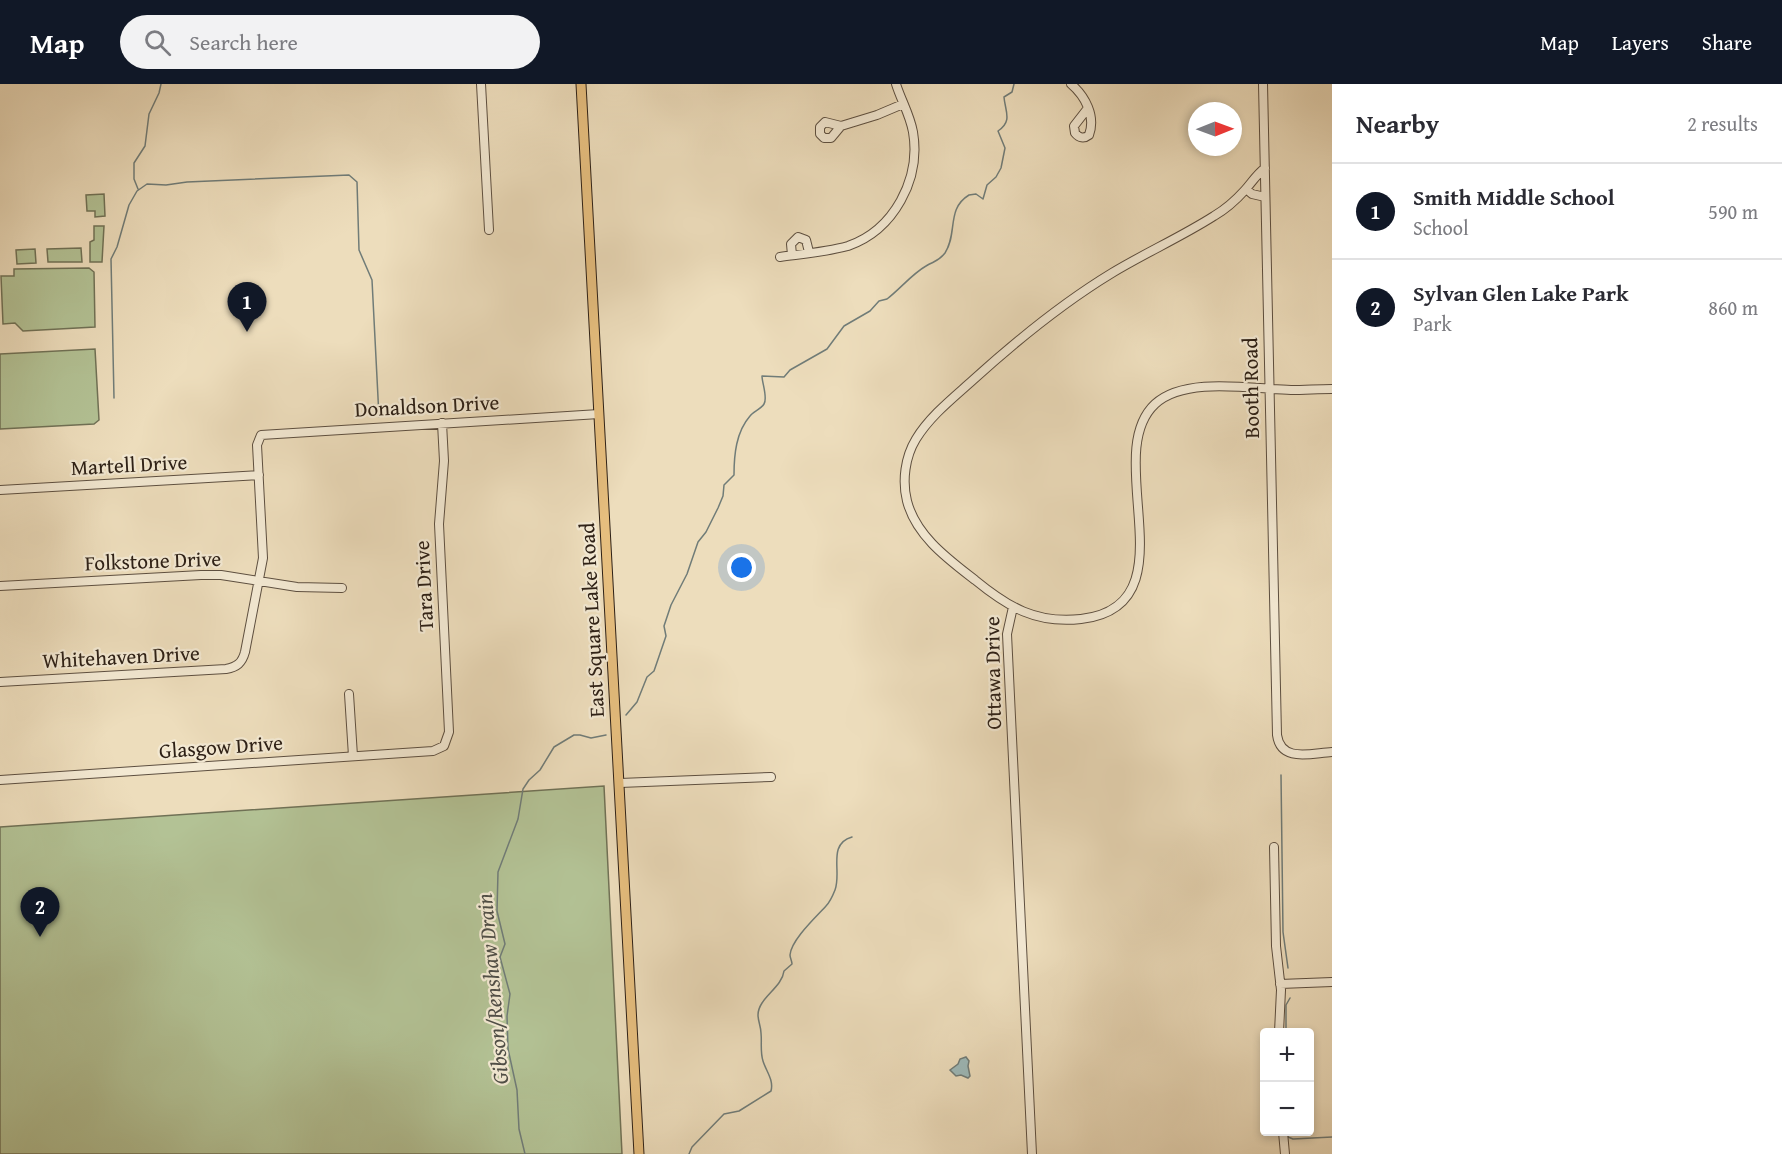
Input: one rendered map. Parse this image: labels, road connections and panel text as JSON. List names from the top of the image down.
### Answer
{
  "streets": {
    "main road": ["East Square Lake Road"],
    "street": [
      "Booth Road",
      "Donaldson Drive",
      "Martell Drive",
      "Folkstone Drive",
      "Tara Drive",
      "Whitehaven Drive",
      "Ottawa Drive",
      "Glasgow Drive"
    ]
  },
  "crossings": [
    ["Booth Road", "Ottawa Drive"],
    ["Donaldson Drive", "Martell Drive"],
    ["Donaldson Drive", "Tara Drive"],
    ["Donaldson Drive", "East Square Lake Road"],
    ["Folkstone Drive", "Whitehaven Drive"],
    ["Tara Drive", "Glasgow Drive"]
  ],
  "water": ["Gibson/Renshaw Drain"],
  "north": "right",
  "page": {
    "header": "Map",
    "search": "Search here",
    "nav": ["Map", "Layers", "Share"],
    "heading": ["Nearby", "2 results"],
    "list": [
      {
        "mark": "1",
        "name": "Smith Middle School",
        "note": "School",
        "value": "590 m"
      },
      {
        "mark": "2",
        "name": "Sylvan Glen Lake Park",
        "note": "Park",
        "value": "860 m"
      }
    ],
    "pins": ["1", "2"],
    "map_buttons": ["+", "−"]
  }
}
